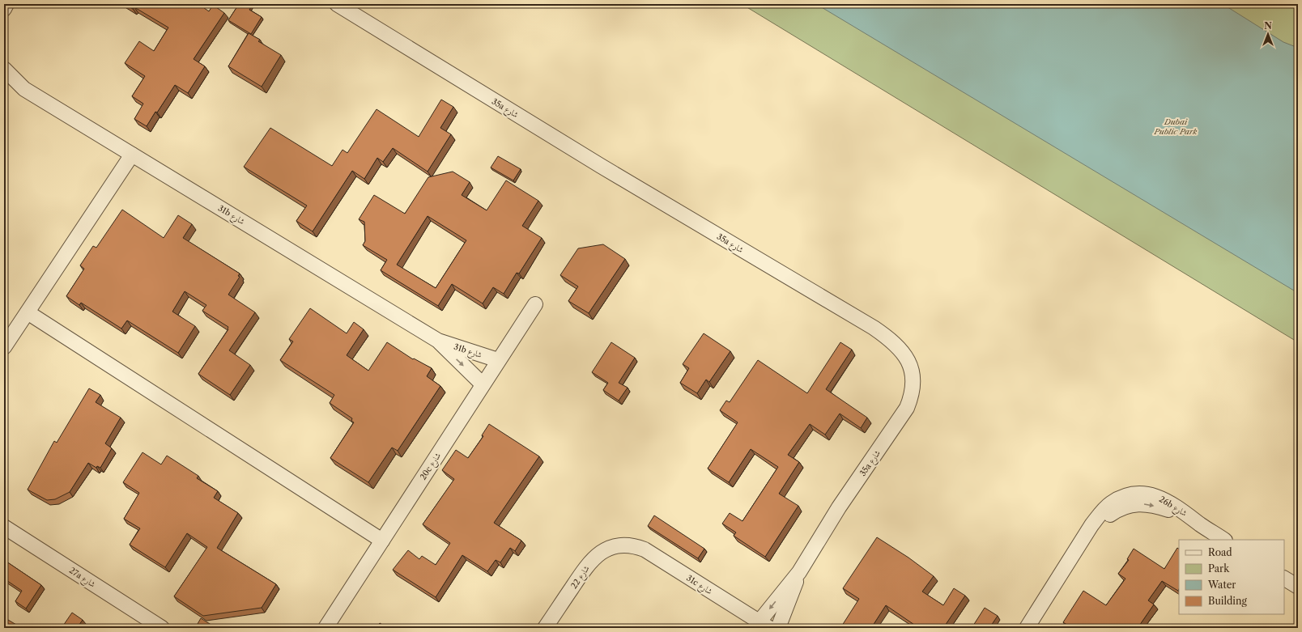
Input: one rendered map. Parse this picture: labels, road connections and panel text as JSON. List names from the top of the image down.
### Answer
{
  "streets": {
    "street": [
      "35a شارع",
      "31b شارع",
      "20c شارع",
      "26b شارع",
      "27a شارع",
      "شارع 22",
      "31c شارع"
    ]
  },
  "crossings": [
    ["35a شارع", "31c شارع"],
    ["31b شارع", "20c شارع"],
    ["شارع 22", "31c شارع"]
  ],
  "parks": ["Dubai Public Park"],
  "legend": [
    "Road",
    "Park",
    "Water",
    "Building"
  ],
  "north": "top"
}
